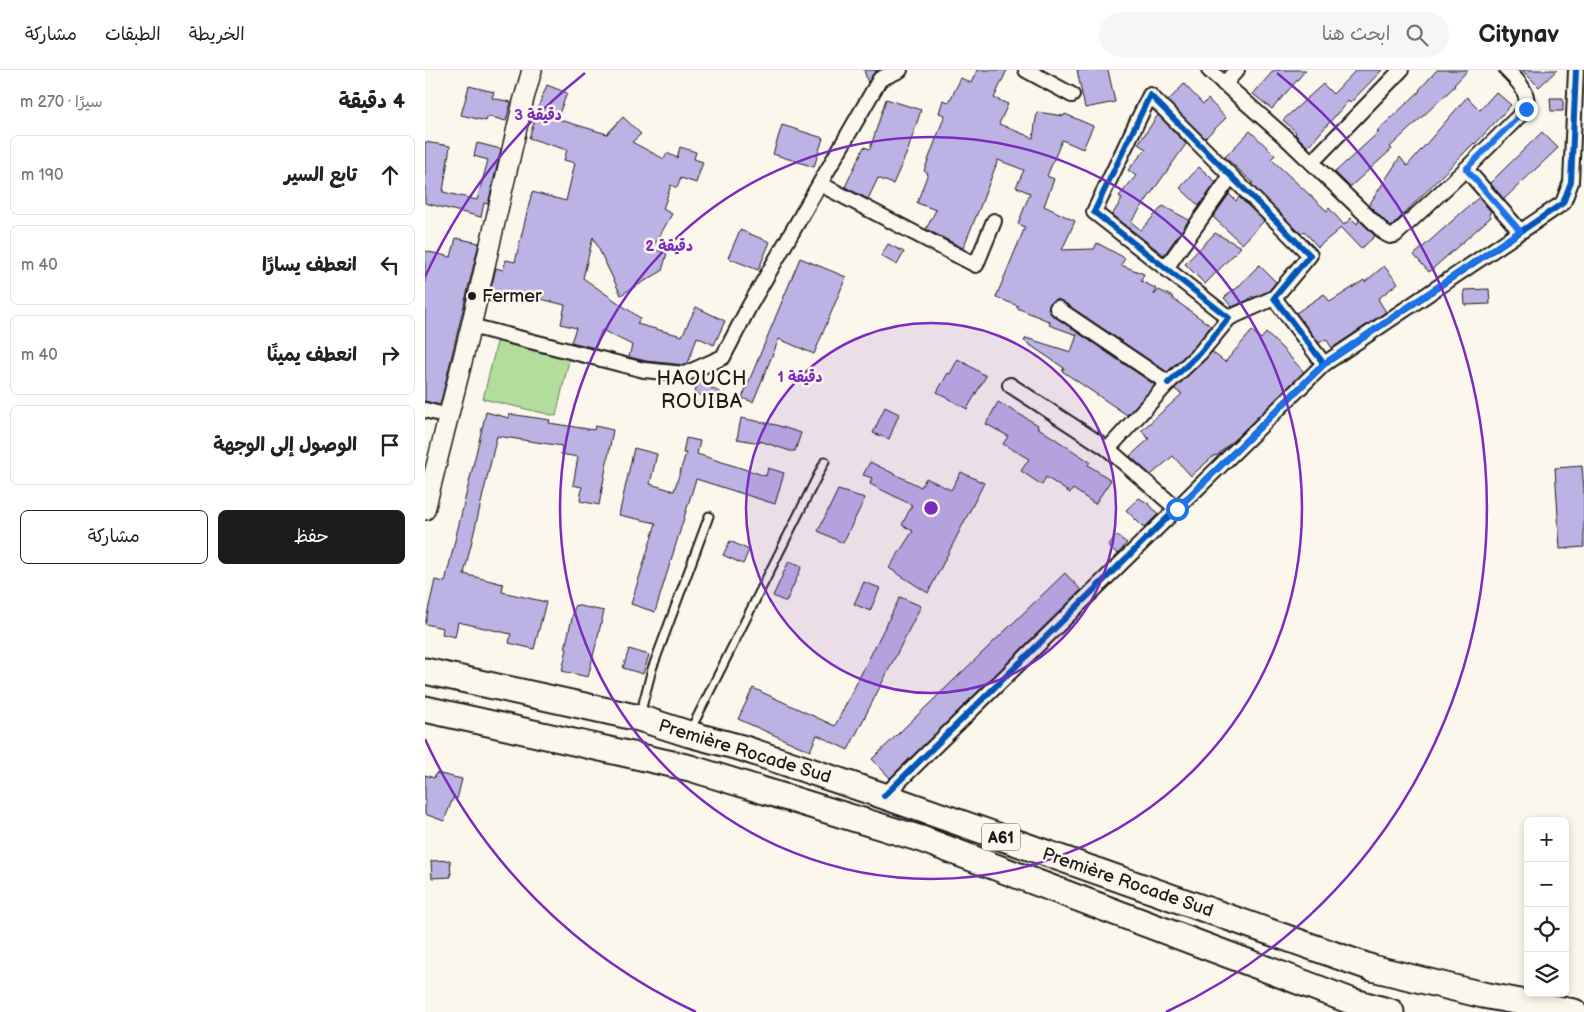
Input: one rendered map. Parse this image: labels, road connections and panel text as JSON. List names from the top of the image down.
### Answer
{
  "streets": {
    "highway": ["Première Rocade Sud", "A61"]
  },
  "districts": ["HAOUCH ROUIBA"],
  "places": ["Fermer"],
  "page": {
    "header": "Citynav",
    "search": "ابحث هنا",
    "nav": ["الخريطة", "الطبقات", "مشاركة"],
    "heading": ["4 دقيقة", "سيرًا · 270 m"],
    "list": [
      ["تابع السير", "190 m"],
      ["انعطف يسارًا", "40 m"],
      ["انعطف يمينًا", "40 m"],
      "الوصول إلى الوجهة"
    ],
    "buttons": ["حفظ", "مشاركة"],
    "map_buttons": ["+", "−"]
  },
  "rings": ["3 دقيقة", "2 دقيقة", "1 دقيقة"]
}
